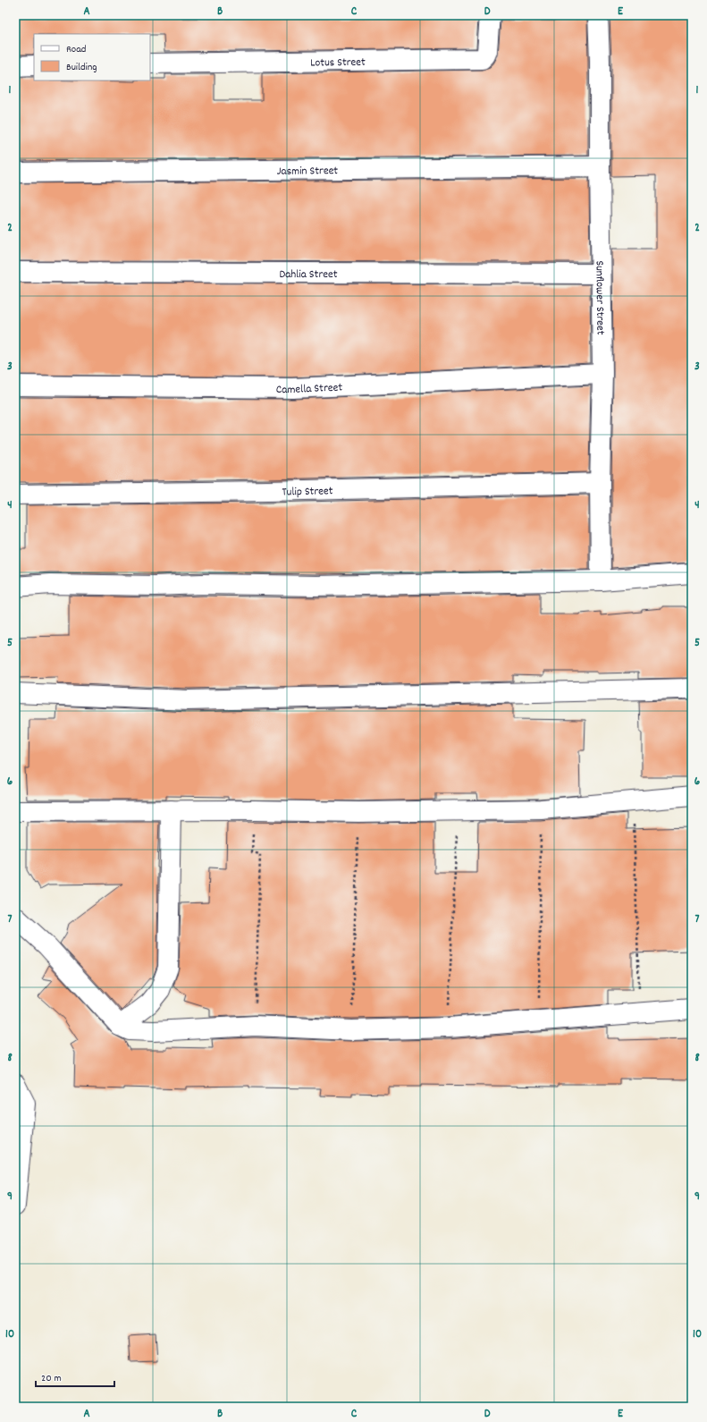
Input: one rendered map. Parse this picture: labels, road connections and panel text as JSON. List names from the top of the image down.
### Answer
{
  "streets": {
    "street": [
      "Lotus Street",
      "Jasmin Street",
      "Dahlia Street",
      "Sunflower Street",
      "Camella Street",
      "Tulip Street"
    ]
  },
  "crossings": [
    ["Jasmin Street", "Sunflower Street"],
    ["Dahlia Street", "Sunflower Street"],
    ["Sunflower Street", "Camella Street"],
    ["Sunflower Street", "Tulip Street"]
  ],
  "legend": ["Road", "Building"],
  "scale_bar": "20 m",
  "grid": {
    "columns": [
      "A",
      "B",
      "C",
      "D",
      "E"
    ],
    "rows": [
      "1",
      "2",
      "3",
      "4",
      "5",
      "6",
      "7",
      "8",
      "9",
      "10"
    ]
  }
}
